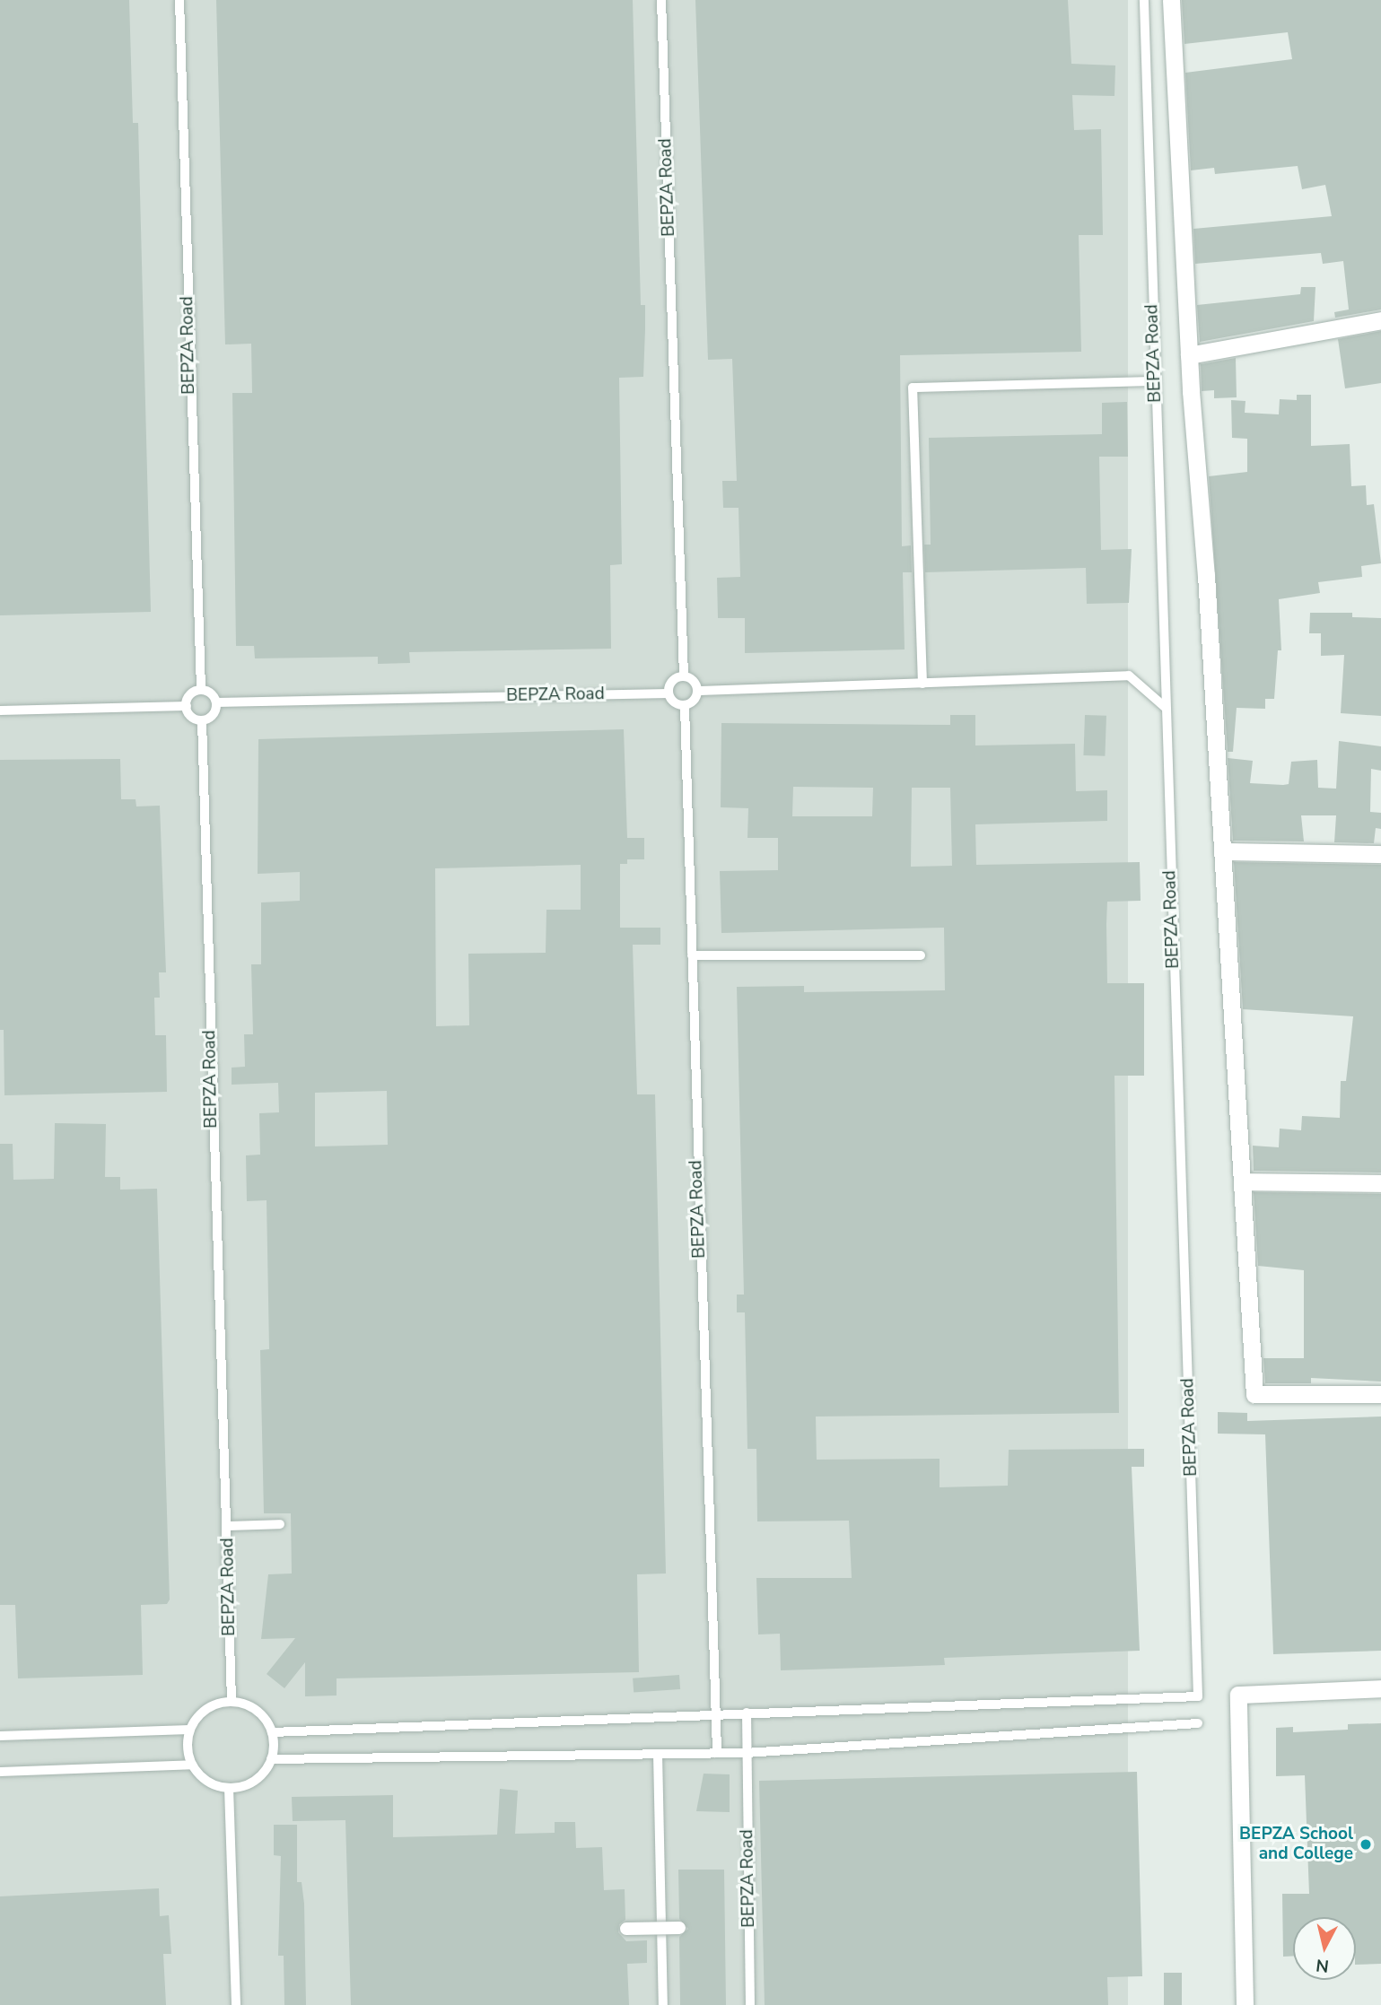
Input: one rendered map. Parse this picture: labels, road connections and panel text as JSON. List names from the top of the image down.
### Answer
{
  "streets": {
    "lane": ["BEPZA Road"]
  },
  "places": ["BEPZA School and College"],
  "north": "bottom"
}
